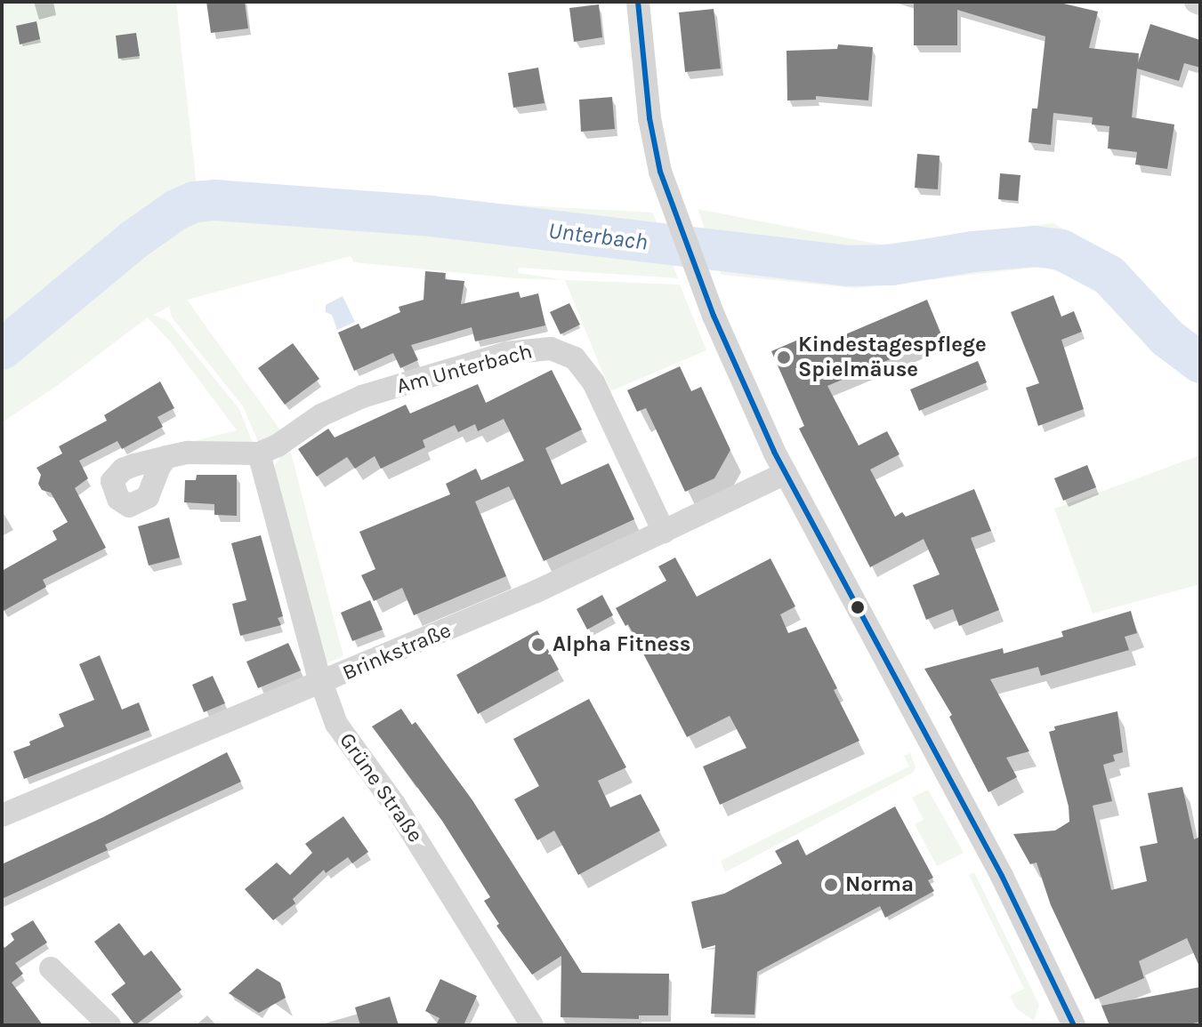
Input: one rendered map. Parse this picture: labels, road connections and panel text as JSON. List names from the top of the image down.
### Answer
{
  "streets": {
    "street": ["Am Unterbach", "Brinkstraße", "Grüne Straße"]
  },
  "crossings": [
    ["Am Unterbach", "Brinkstraße"],
    ["Am Unterbach", "Grüne Straße"],
    ["Brinkstraße", "Grüne Straße"]
  ],
  "water": ["Unterbach"],
  "places": ["Kindestagespflege Spielmäuse", "Alpha Fitness", "Norma"]
}
